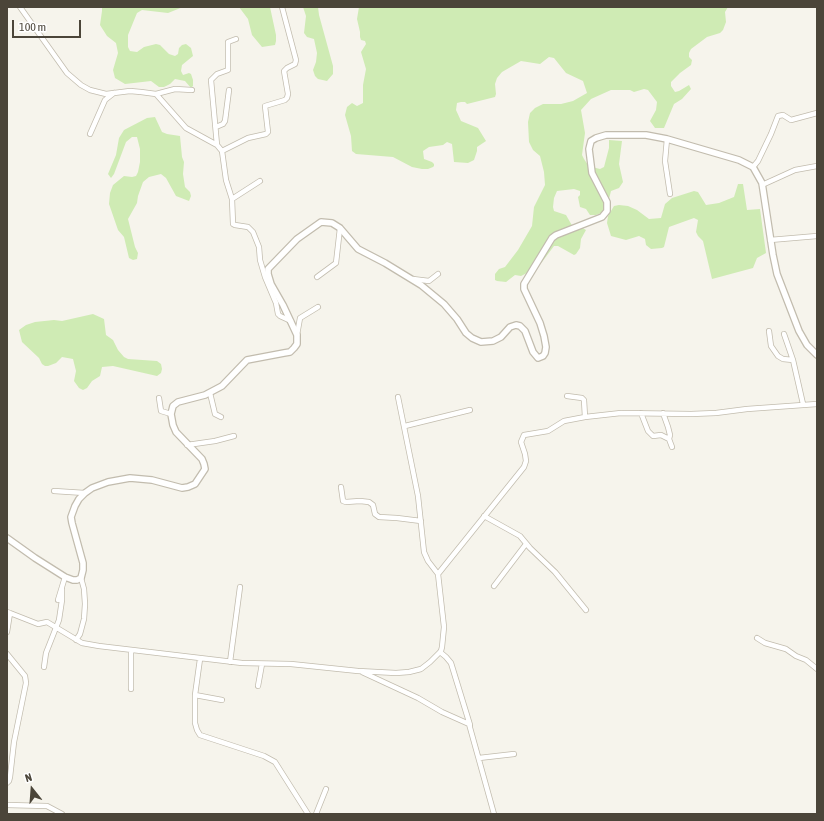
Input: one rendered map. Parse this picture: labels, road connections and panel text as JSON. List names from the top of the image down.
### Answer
{
  "scale_bar": "100 m",
  "north": "top"
}
